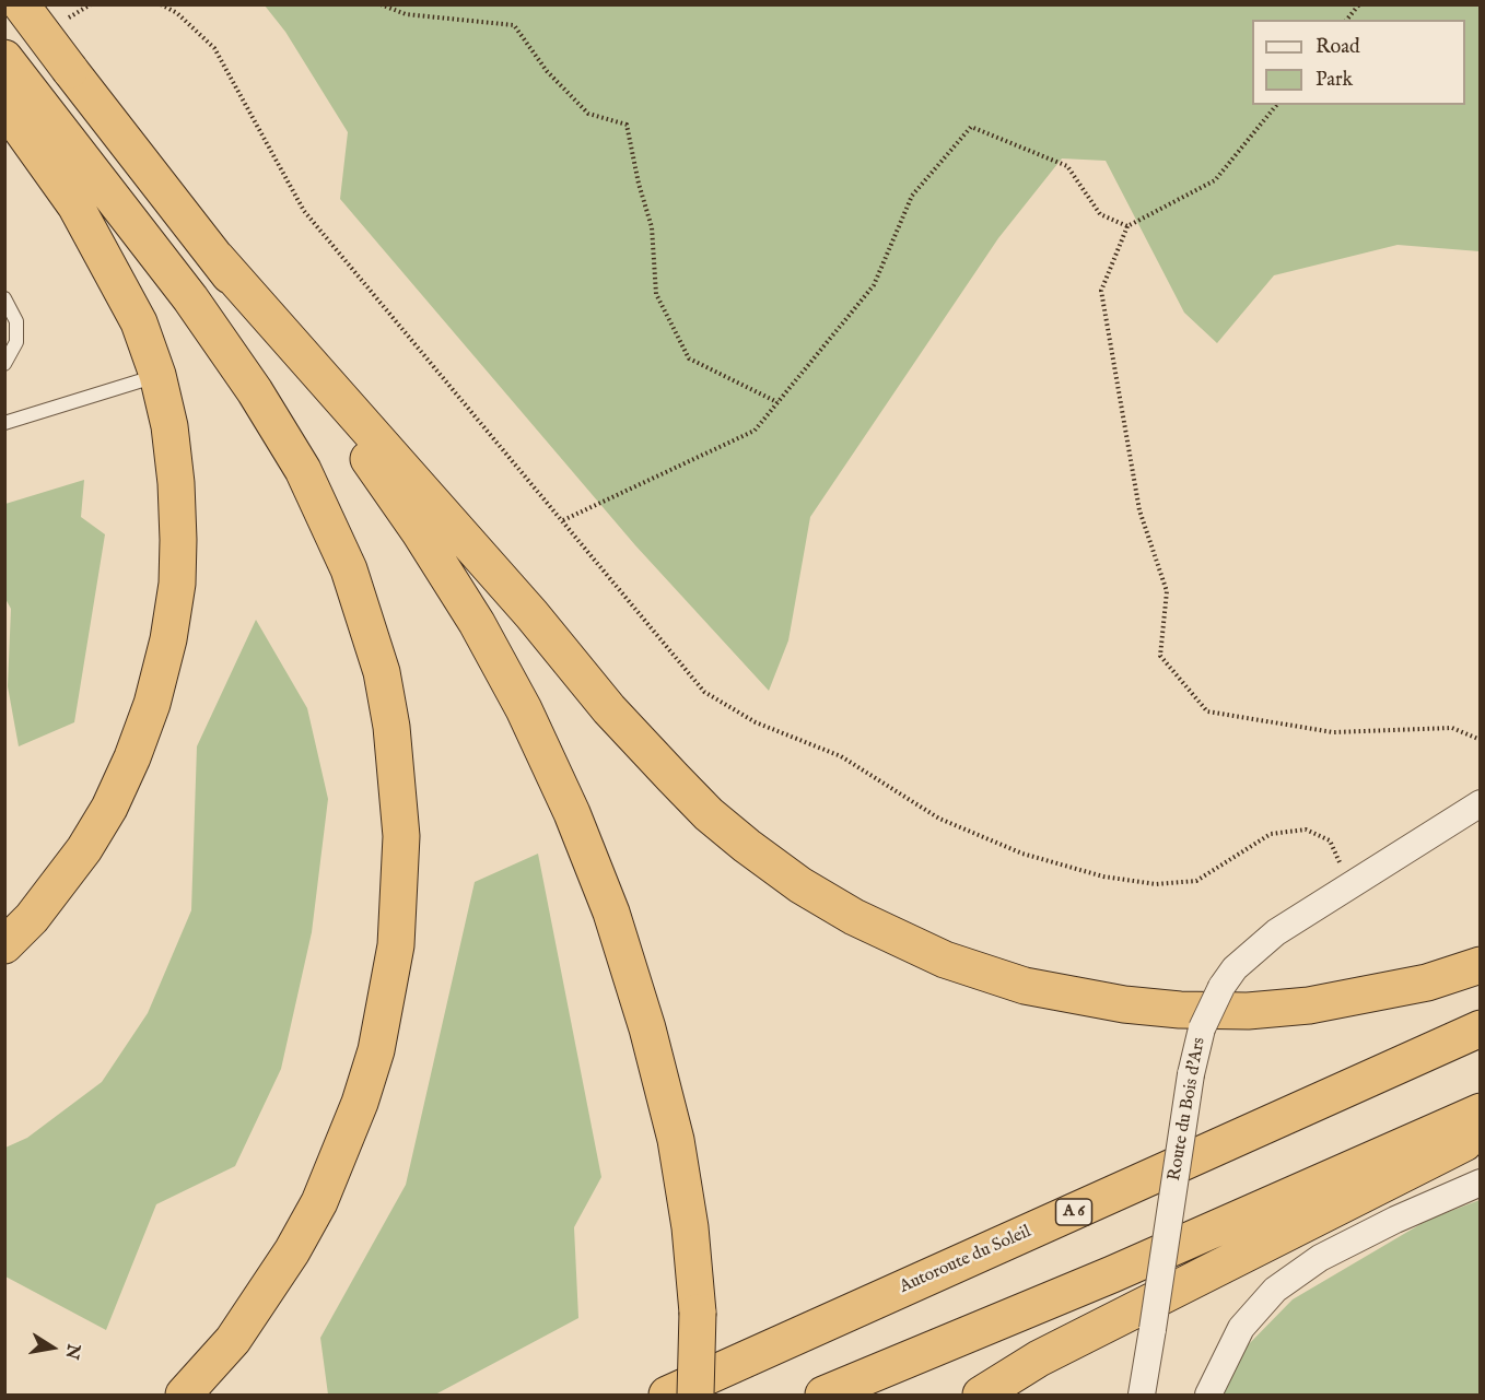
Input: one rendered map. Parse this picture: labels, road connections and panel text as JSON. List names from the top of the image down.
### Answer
{
  "streets": {
    "highway": ["A 6", "Autoroute du Soleil"],
    "street": ["Route du Bois d'Ars"]
  },
  "legend": ["Road", "Park"],
  "north": "right"
}
